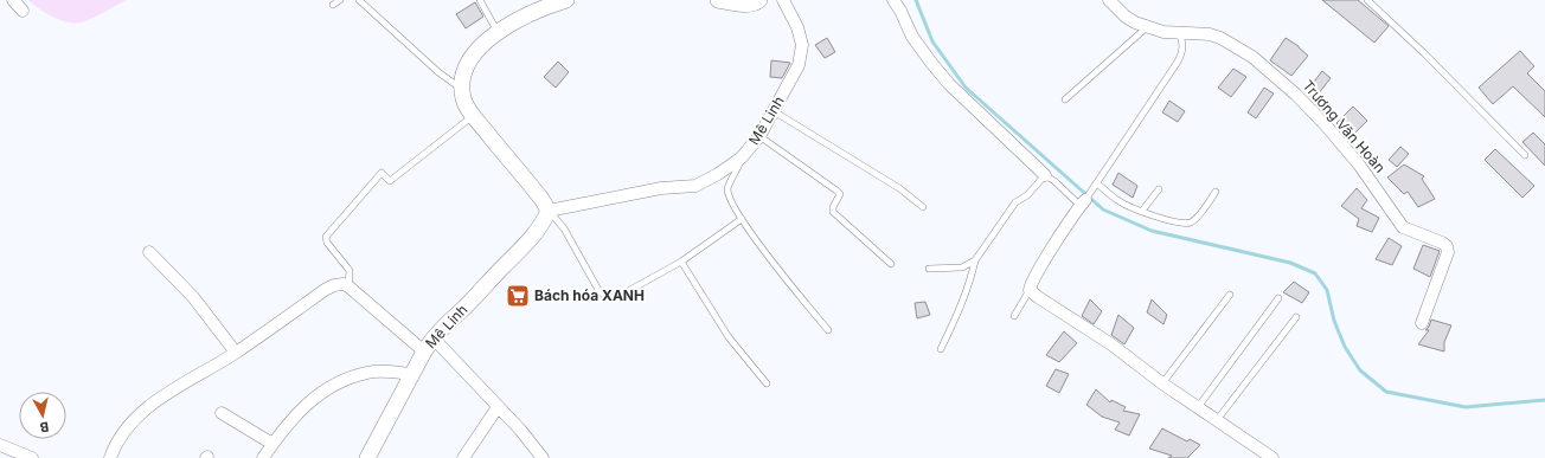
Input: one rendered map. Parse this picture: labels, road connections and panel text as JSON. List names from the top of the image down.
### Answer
{
  "streets": {
    "street": ["Mê Linh", "Trương Văn Hoàn"]
  },
  "places": {
    "supermarket": ["Bách hóa XANH"]
  },
  "north": "bottom"
}
